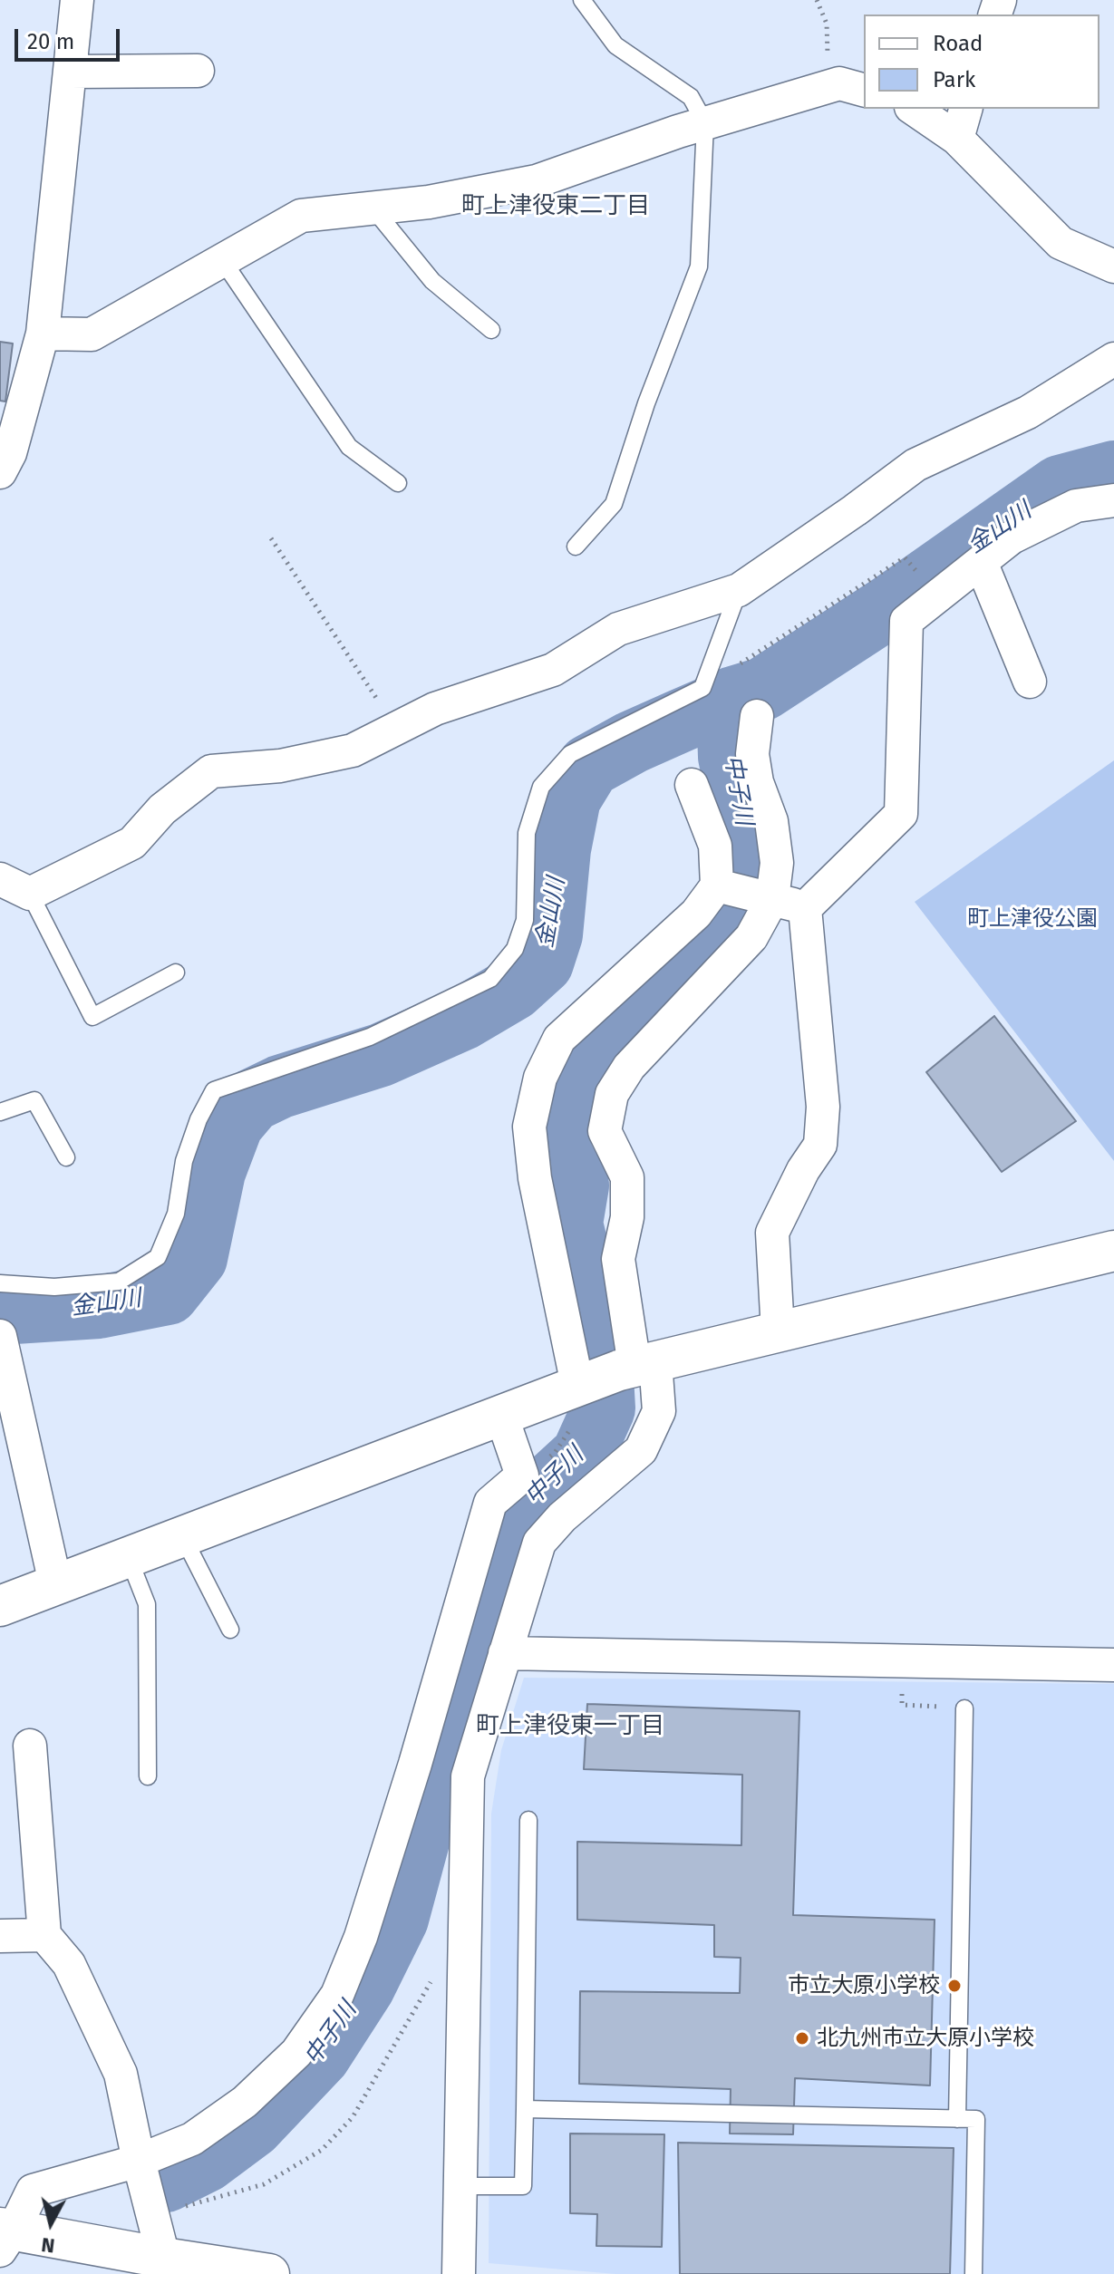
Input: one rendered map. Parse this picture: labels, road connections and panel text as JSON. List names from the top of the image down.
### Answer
{
  "districts": ["町上津役東二丁目", "町上津役東一丁目"],
  "water": ["金山川", "中子川"],
  "parks": ["町上津役公園"],
  "places": ["市立大原小学校", "北九州市立大原小学校"],
  "legend": ["Road", "Park"],
  "scale_bar": "20 m",
  "north": "bottom"
}
